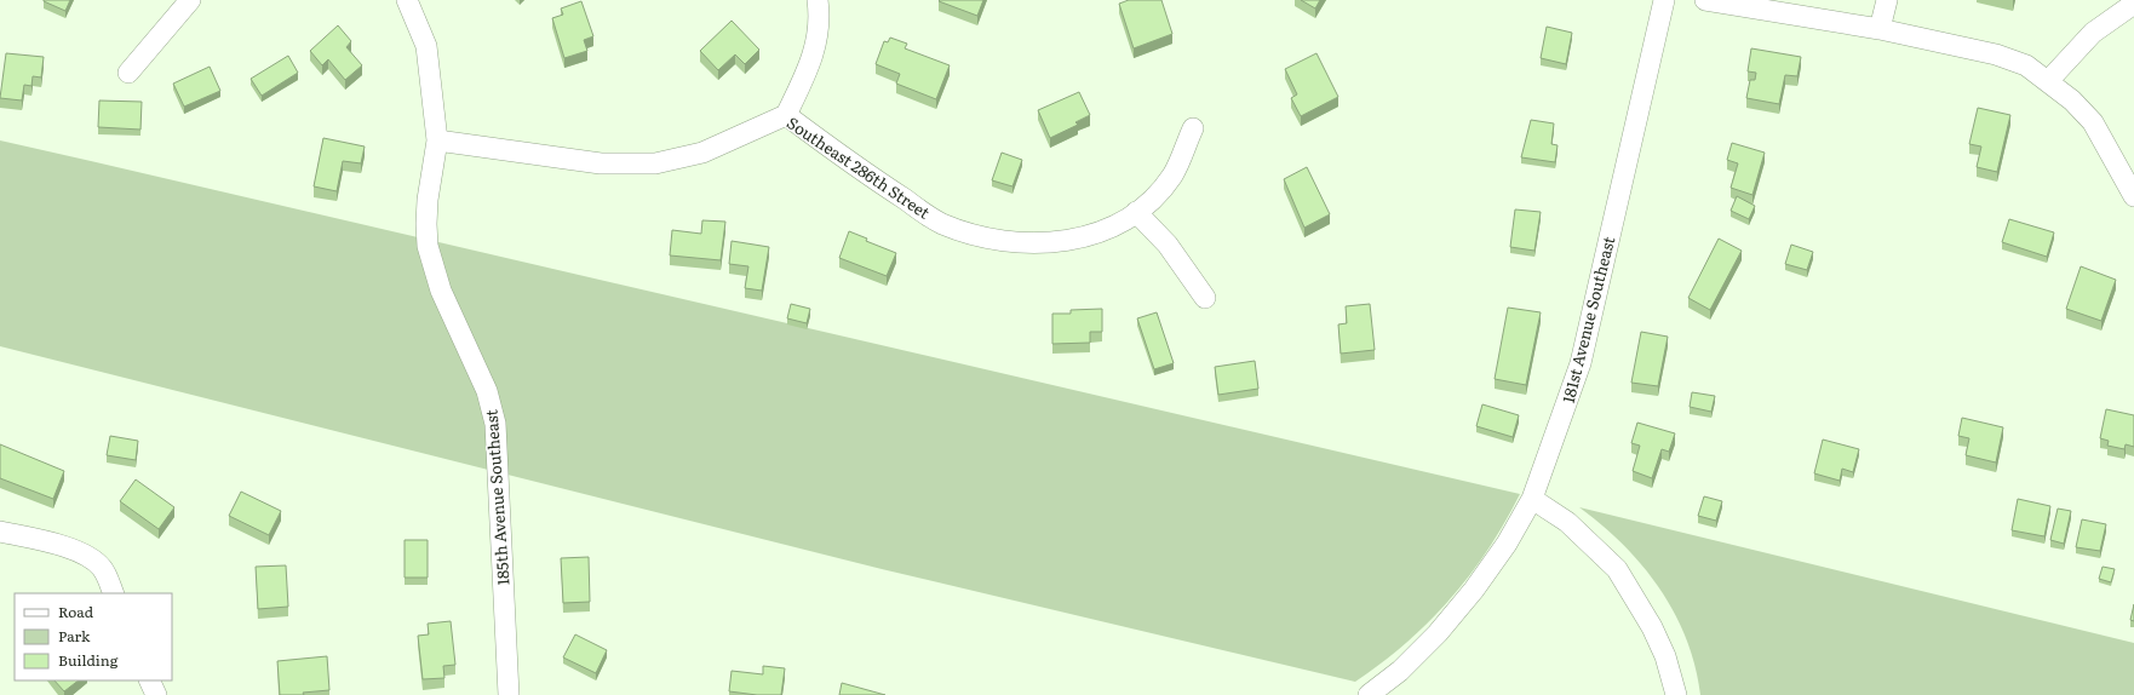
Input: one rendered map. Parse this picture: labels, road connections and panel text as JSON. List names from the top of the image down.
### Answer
{
  "streets": {
    "street": ["Southeast 286th Street", "181st Avenue Southeast", "185th Avenue Southeast"]
  },
  "crossings": [
    ["Southeast 286th Street", "185th Avenue Southeast"]
  ],
  "legend": ["Road", "Park", "Building"]
}
